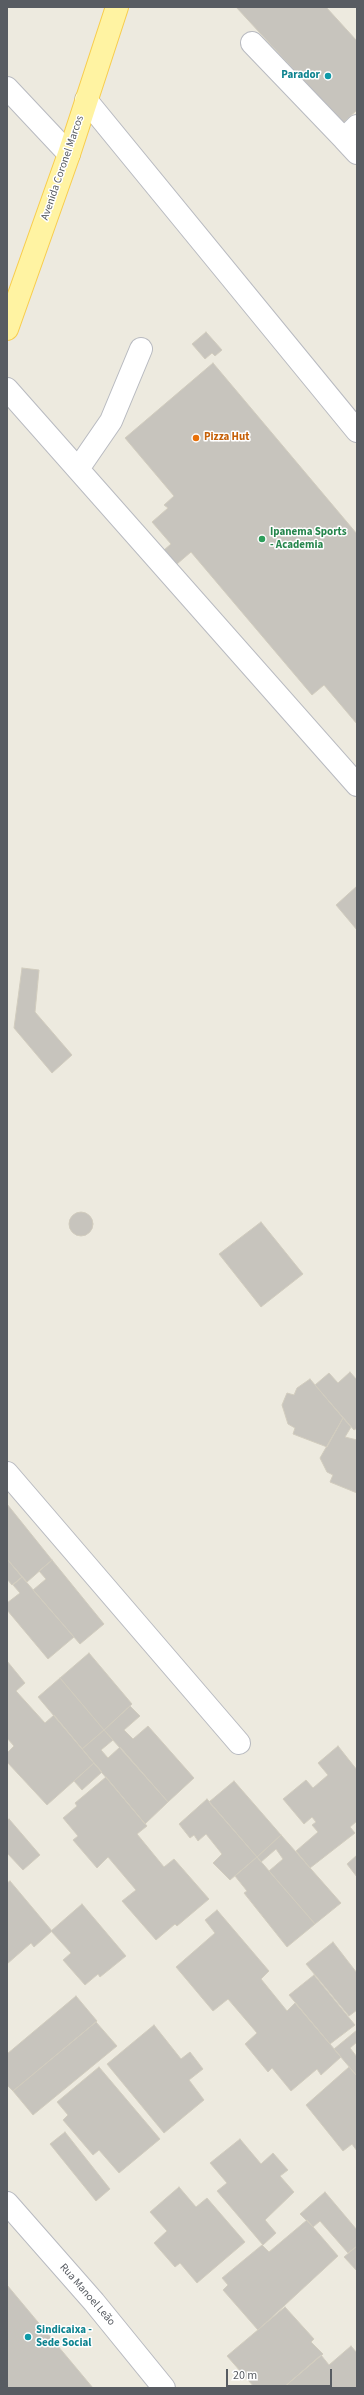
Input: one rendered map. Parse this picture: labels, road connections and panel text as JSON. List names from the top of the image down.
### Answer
{
  "streets": {
    "main road": ["Avenida Coronel Marcos"],
    "street": ["Rua Manoel Leão"]
  },
  "places": [
    "Parador",
    "Pizza Hut",
    "Ipanema Sports - Academia",
    "Sindicaixa - Sede Social"
  ],
  "scale_bar": "20 m"
}
